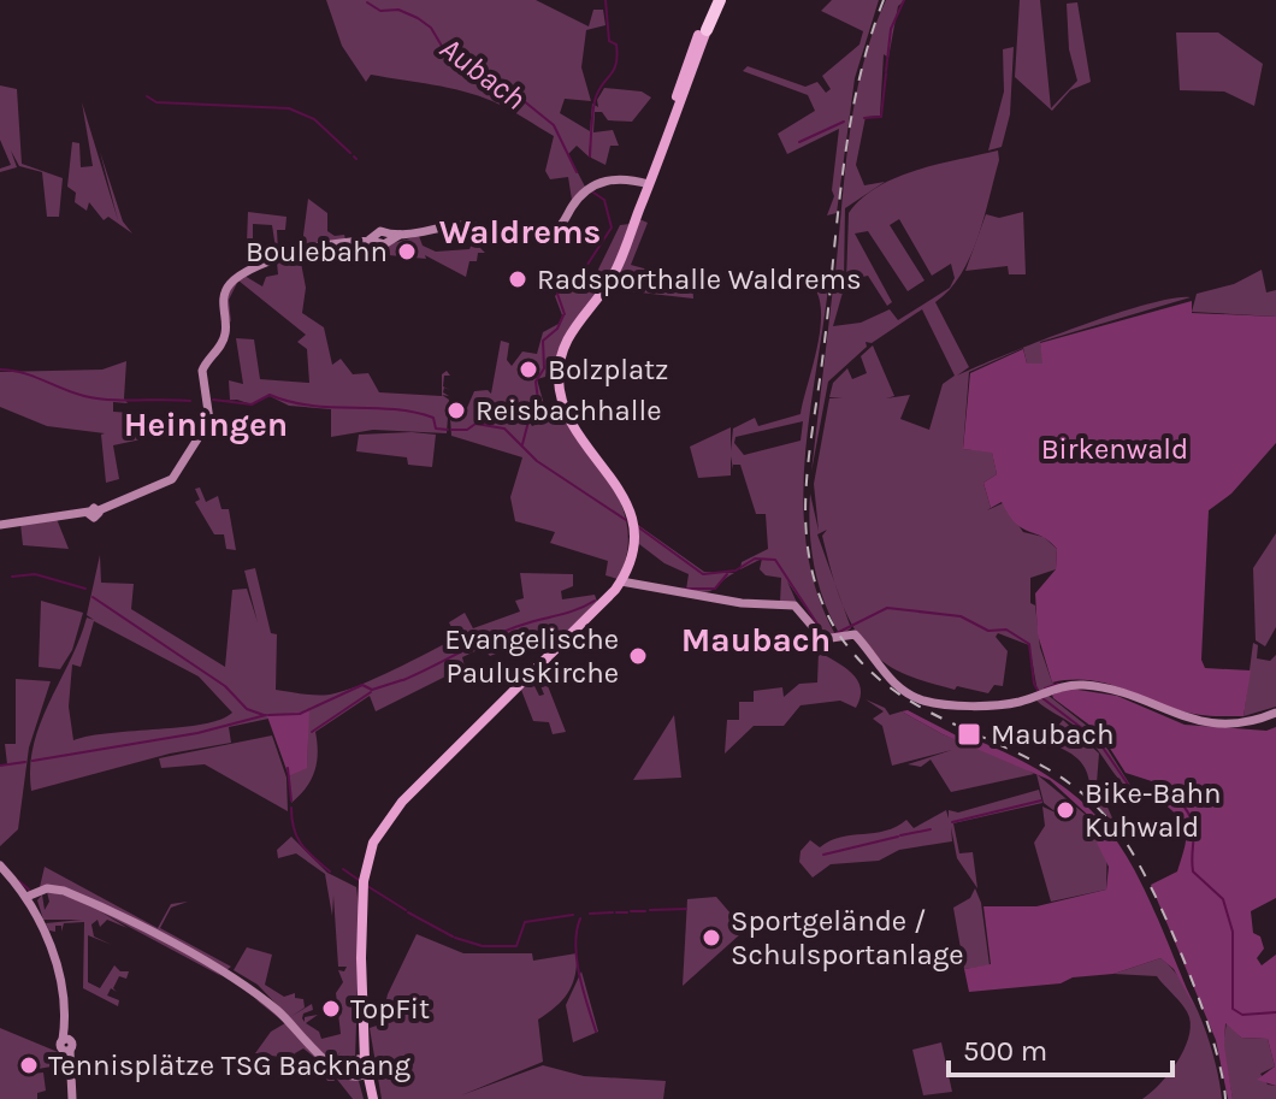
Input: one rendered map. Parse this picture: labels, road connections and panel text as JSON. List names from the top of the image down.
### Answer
{
  "districts": ["Waldrems", "Heiningen", "Maubach"],
  "water": ["Aubach"],
  "parks": ["Birkenwald"],
  "places": {
    "other": [
      "Boulebahn",
      "Radsporthalle Waldrems",
      "Bolzplatz",
      "Reisbachhalle",
      "Evangelische Pauluskirche",
      "Bike-Bahn Kuhwald",
      "Sportgelände / Schulsportanlage",
      "TopFit",
      "Tennisplätze TSG Backnang"
    ],
    "transit": ["Maubach"]
  },
  "scale_bar": "500 m"
}
